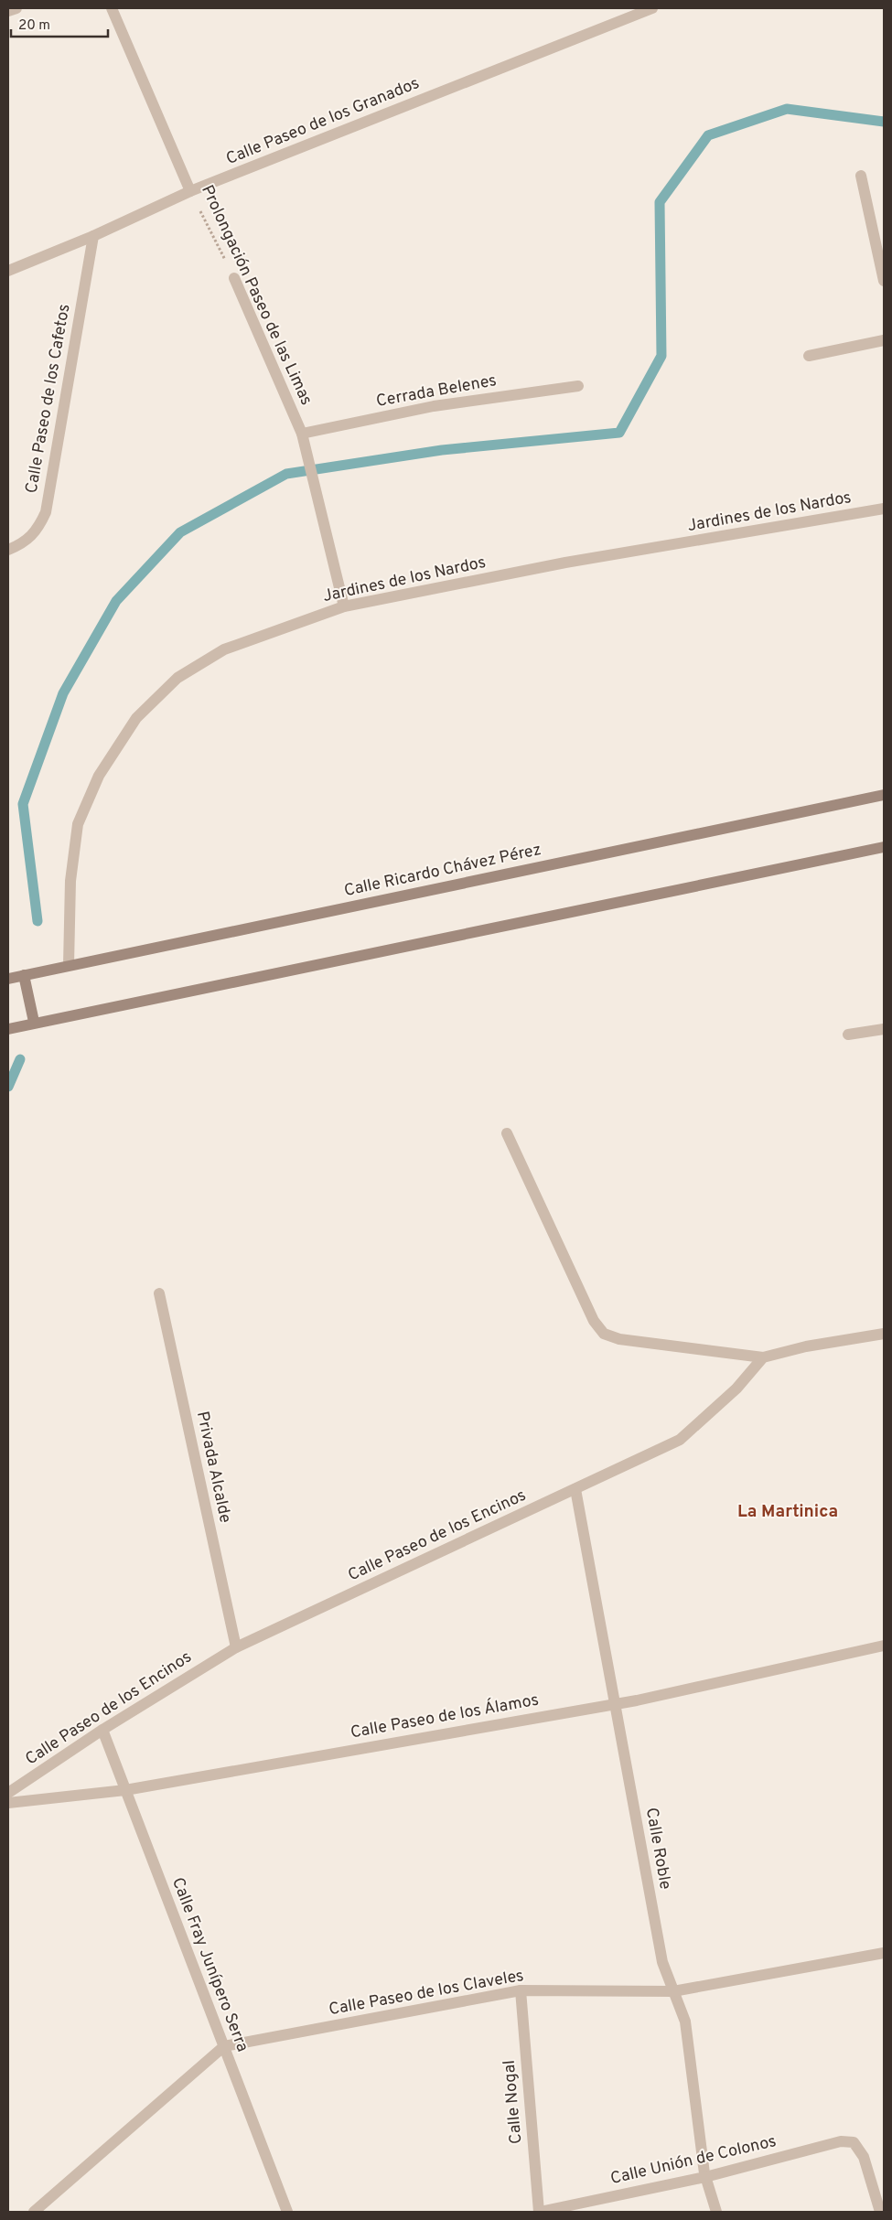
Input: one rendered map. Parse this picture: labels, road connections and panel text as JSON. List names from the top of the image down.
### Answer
{
  "streets": {
    "main road": ["Calle Ricardo Chávez Pérez"],
    "street": [
      "Calle Paseo de los Granados",
      "Prolongación Paseo de las Limas",
      "Cerrada Belenes",
      "Calle Paseo de los Cafetos",
      "Jardines de los Nardos",
      "Privada Alcalde",
      "Calle Paseo de los Encinos",
      "Calle Paseo de los Álamos",
      "Calle Roble",
      "Calle Fray Junípero Serra",
      "Calle Paseo de los Claveles",
      "Calle Nogal",
      "Calle Unión de Colonos"
    ]
  },
  "crossings": [
    ["Calle Paseo de los Granados", "Prolongación Paseo de las Limas"],
    ["Calle Paseo de los Granados", "Calle Paseo de los Cafetos"],
    ["Prolongación Paseo de las Limas", "Cerrada Belenes"],
    ["Prolongación Paseo de las Limas", "Jardines de los Nardos"],
    ["Jardines de los Nardos", "Calle Ricardo Chávez Pérez"],
    ["Privada Alcalde", "Calle Paseo de los Encinos"],
    ["Calle Paseo de los Encinos", "Calle Roble"],
    ["Calle Paseo de los Encinos", "Calle Fray Junípero Serra"],
    ["Calle Paseo de los Álamos", "Calle Roble"],
    ["Calle Paseo de los Álamos", "Calle Fray Junípero Serra"],
    ["Calle Roble", "Calle Paseo de los Claveles"],
    ["Calle Roble", "Calle Unión de Colonos"],
    ["Calle Fray Junípero Serra", "Calle Paseo de los Claveles"],
    ["Calle Paseo de los Claveles", "Calle Nogal"],
    ["Calle Nogal", "Calle Unión de Colonos"]
  ],
  "districts": ["La Martinica"],
  "scale_bar": "20 m"
}
